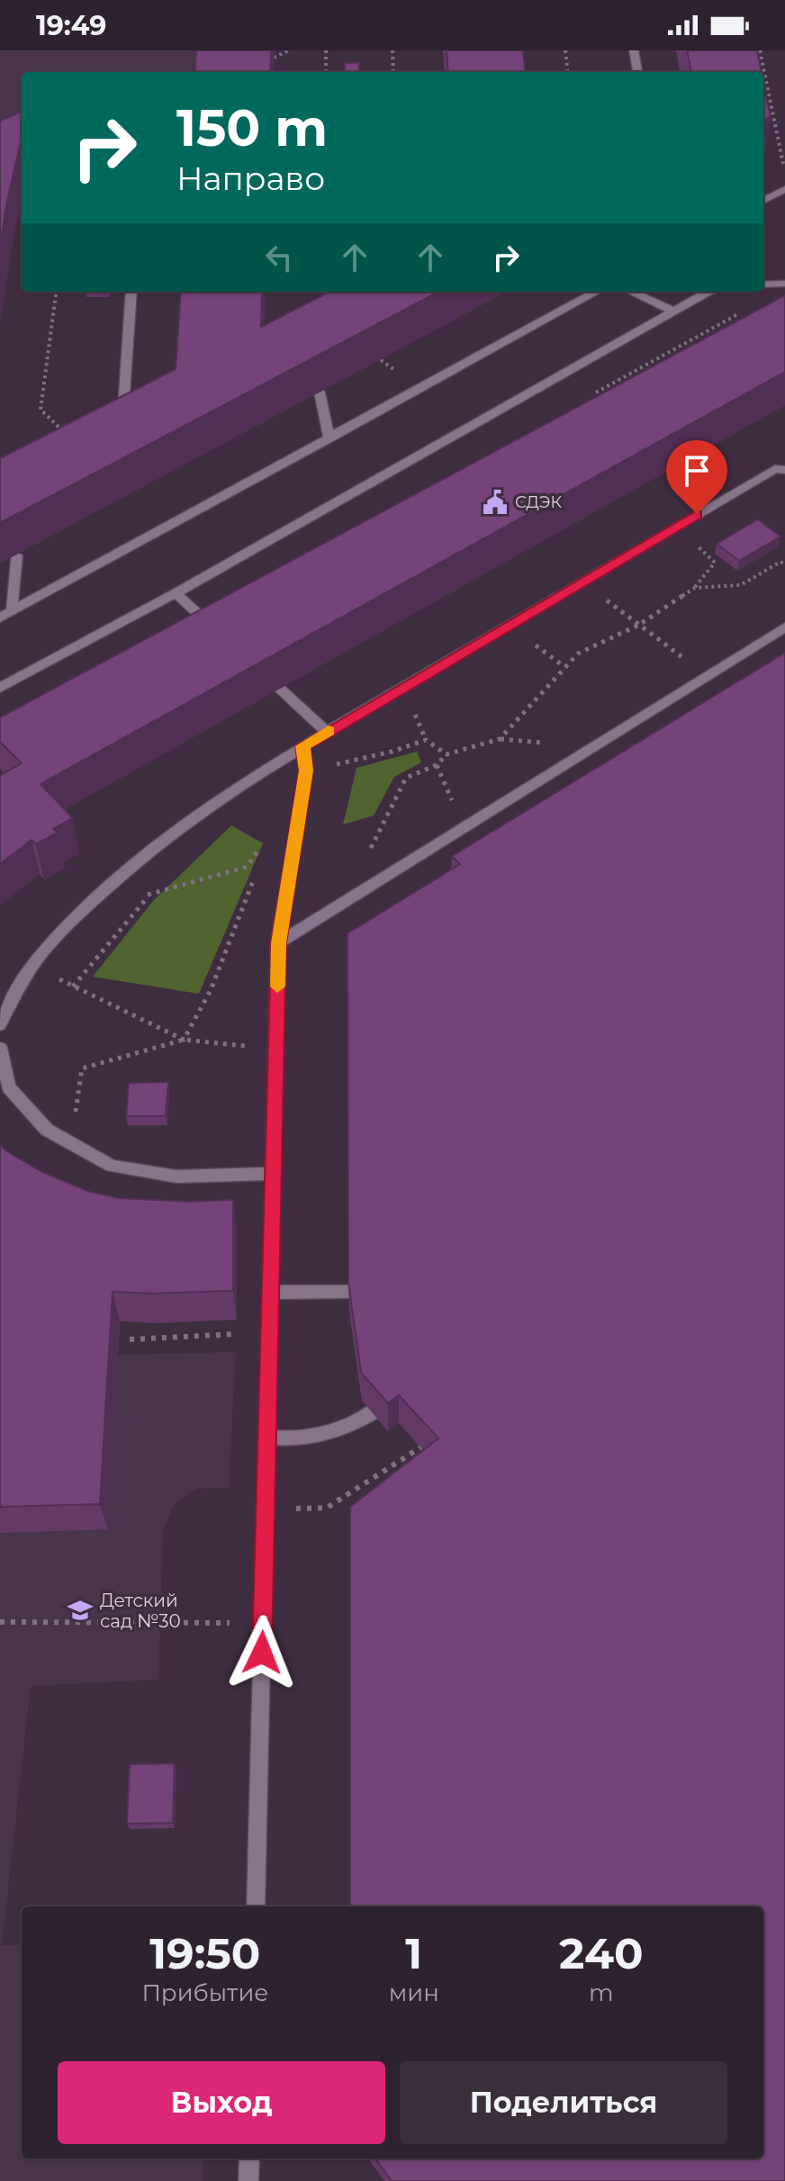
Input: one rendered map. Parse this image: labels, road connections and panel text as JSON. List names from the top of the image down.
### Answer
{
  "places": {
    "public building": ["СДЭК"],
    "school or university": ["Детский сад №30"]
  },
  "page": {
    "status": "19:49",
    "turn": ["150 m", "Направо"],
    "eta": [
      "19:50",
      "Прибытие",
      "1",
      "мин",
      "240",
      "m"
    ],
    "buttons": ["Выход", "Поделиться"]
  }
}
